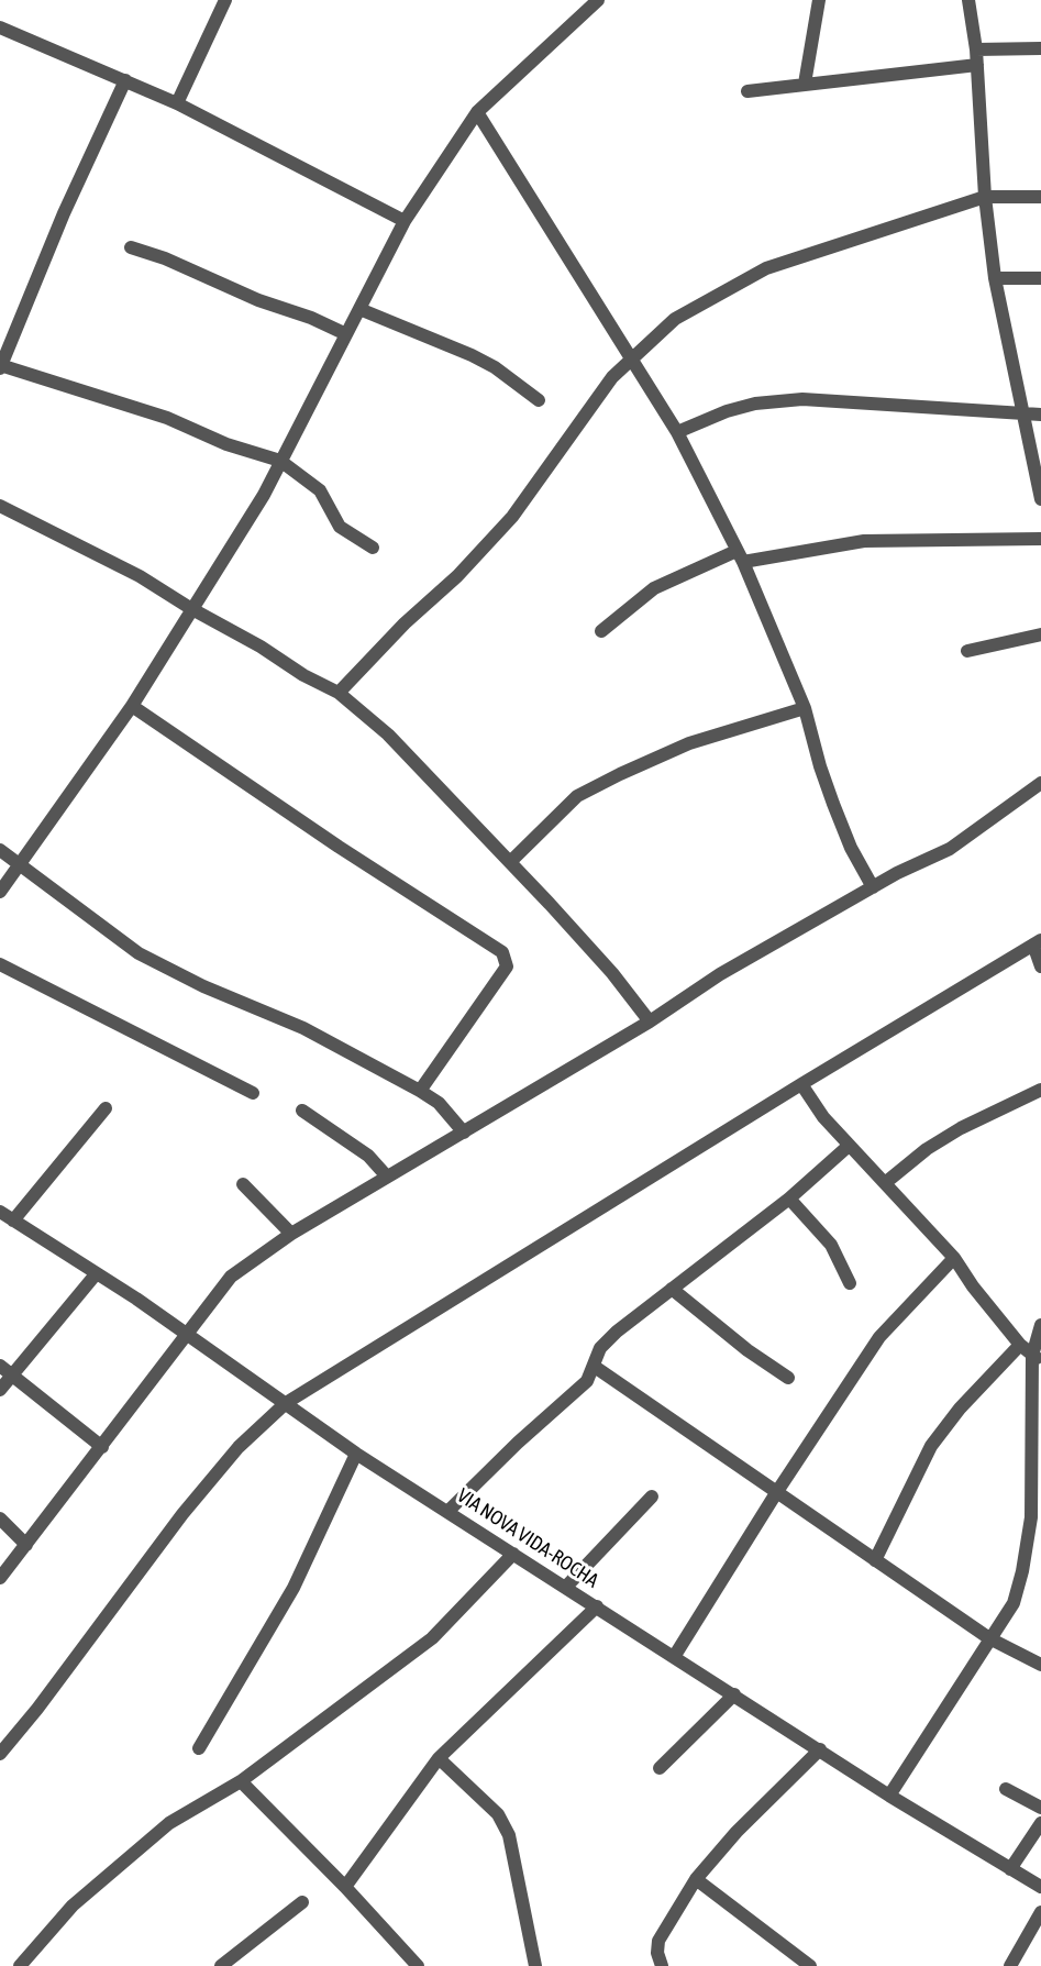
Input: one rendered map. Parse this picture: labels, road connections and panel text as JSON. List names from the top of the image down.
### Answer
{
  "streets": {
    "street": ["VIA NOVA VIDA-ROCHA"]
  }
}
